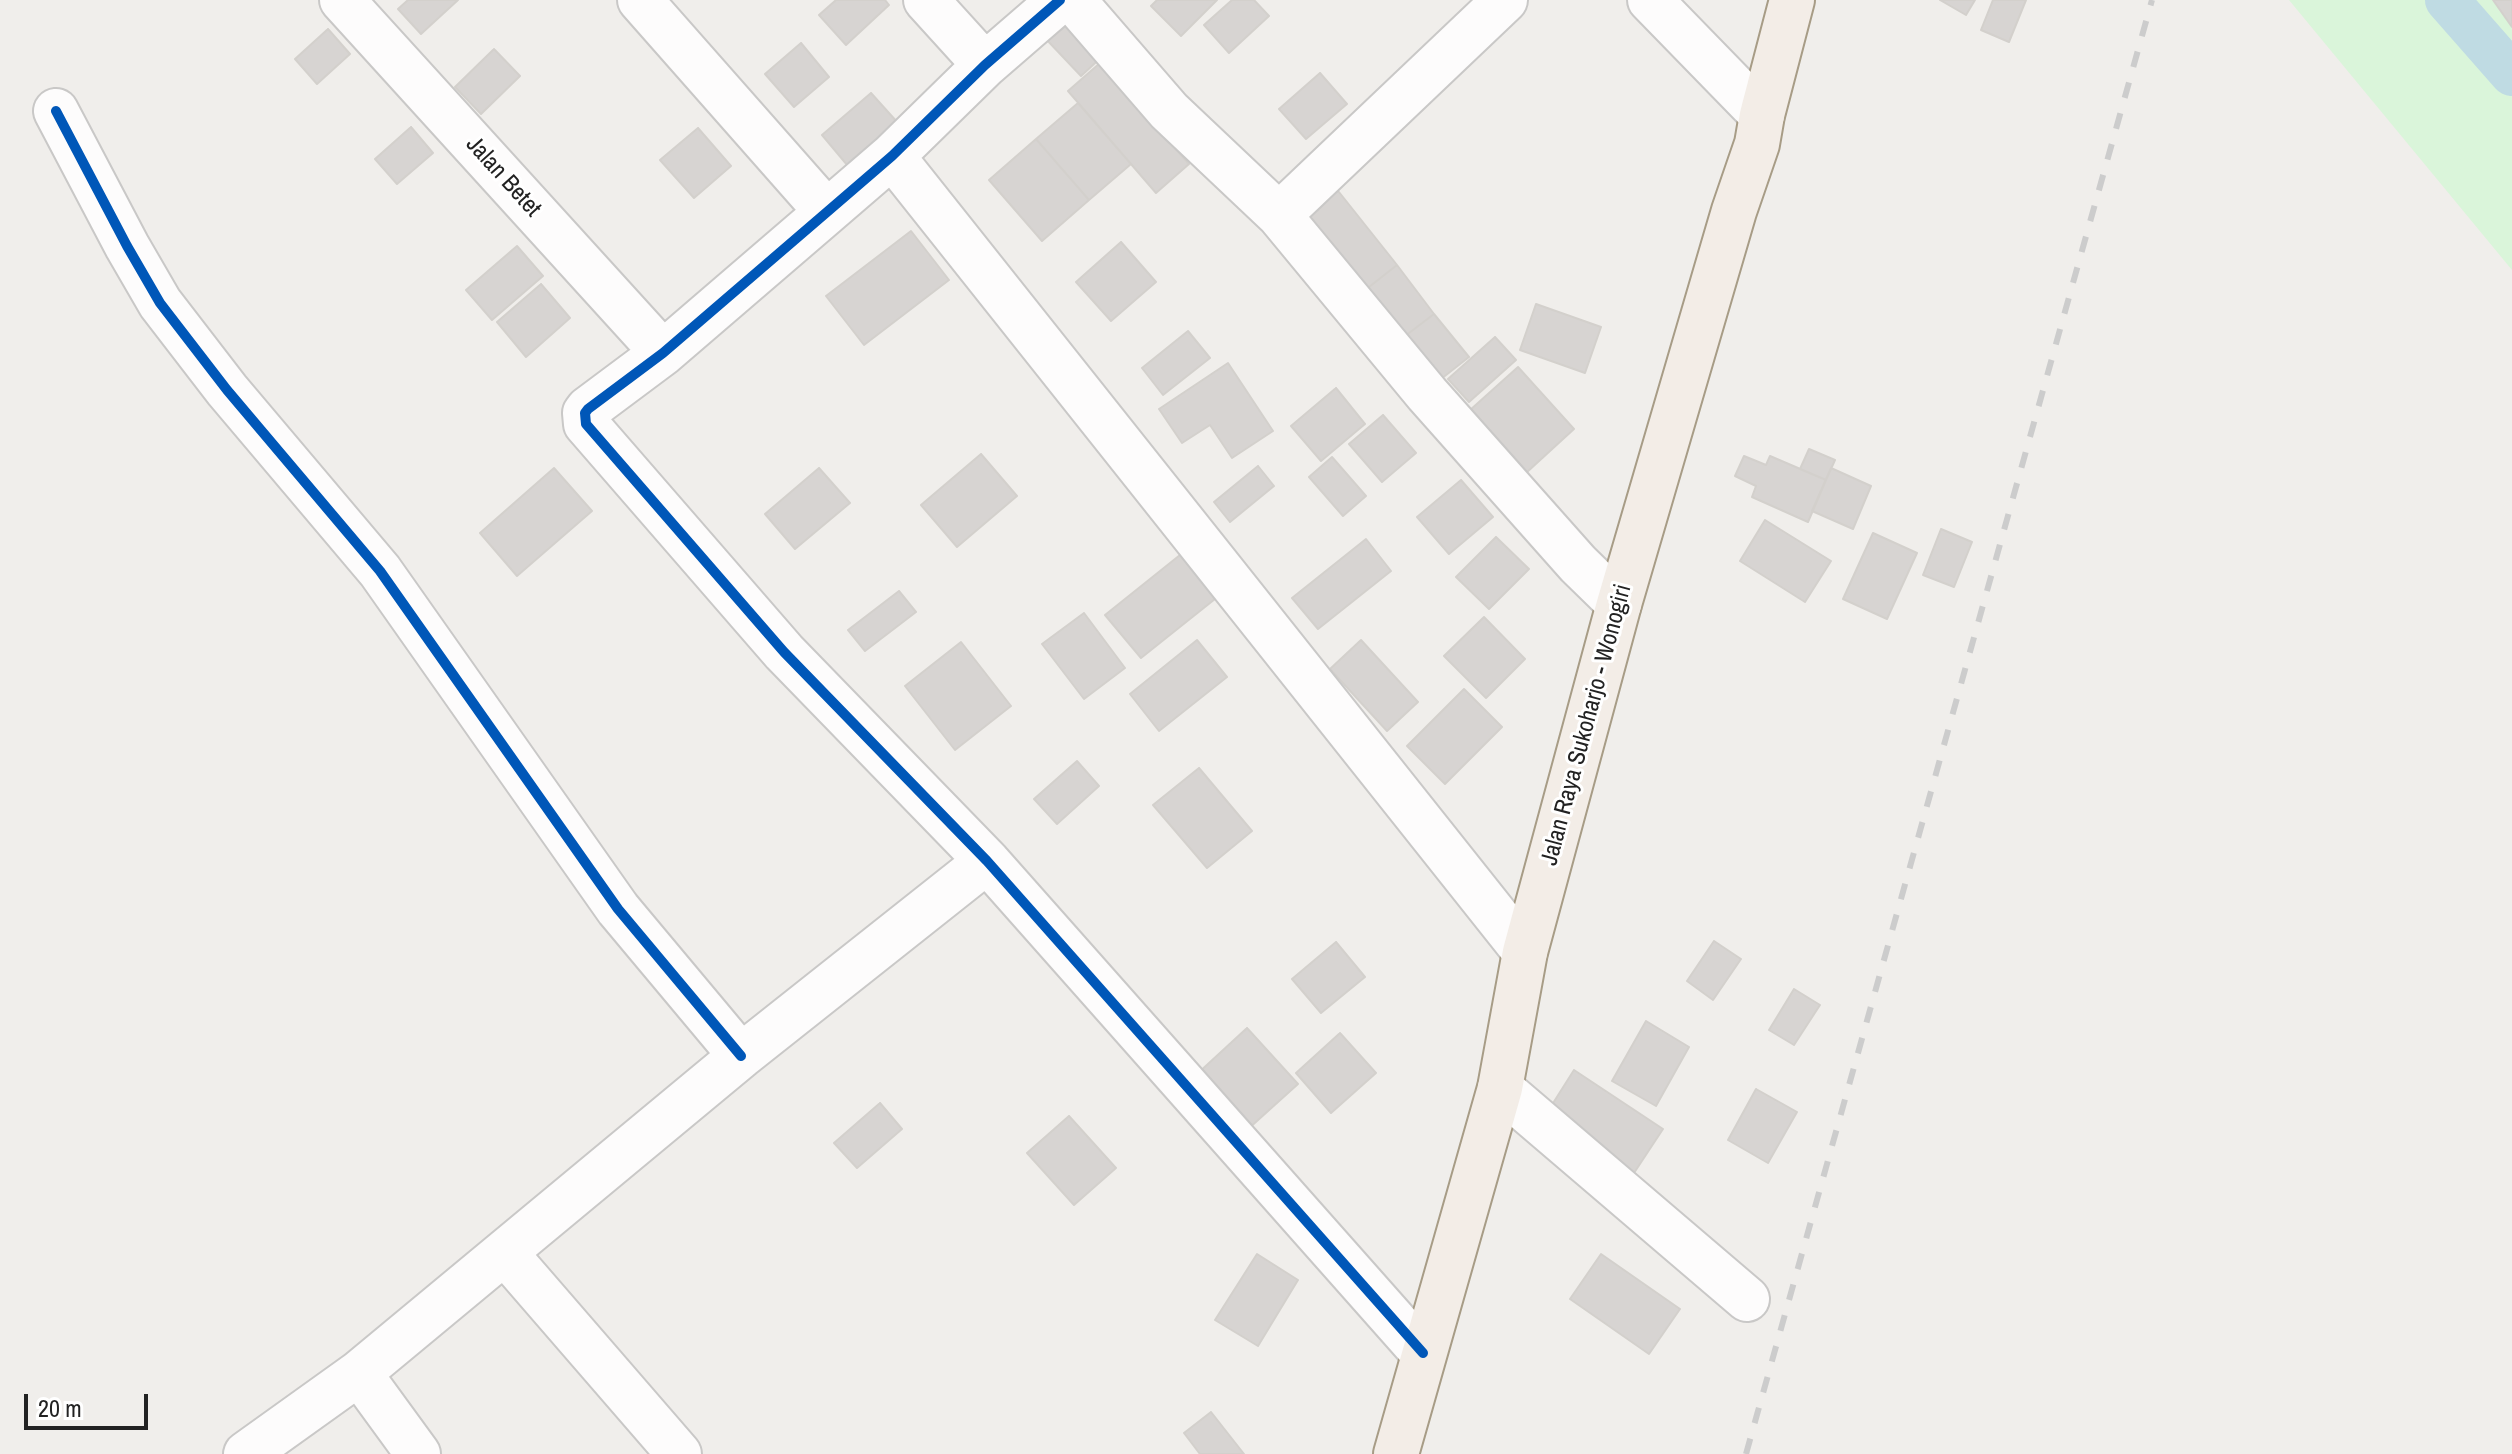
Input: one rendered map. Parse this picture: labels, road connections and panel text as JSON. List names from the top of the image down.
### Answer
{
  "streets": {
    "main road": ["Jalan Raya Sukoharjo - Wonogiri"],
    "street": ["Jalan Betet"]
  },
  "scale_bar": "20 m"
}
